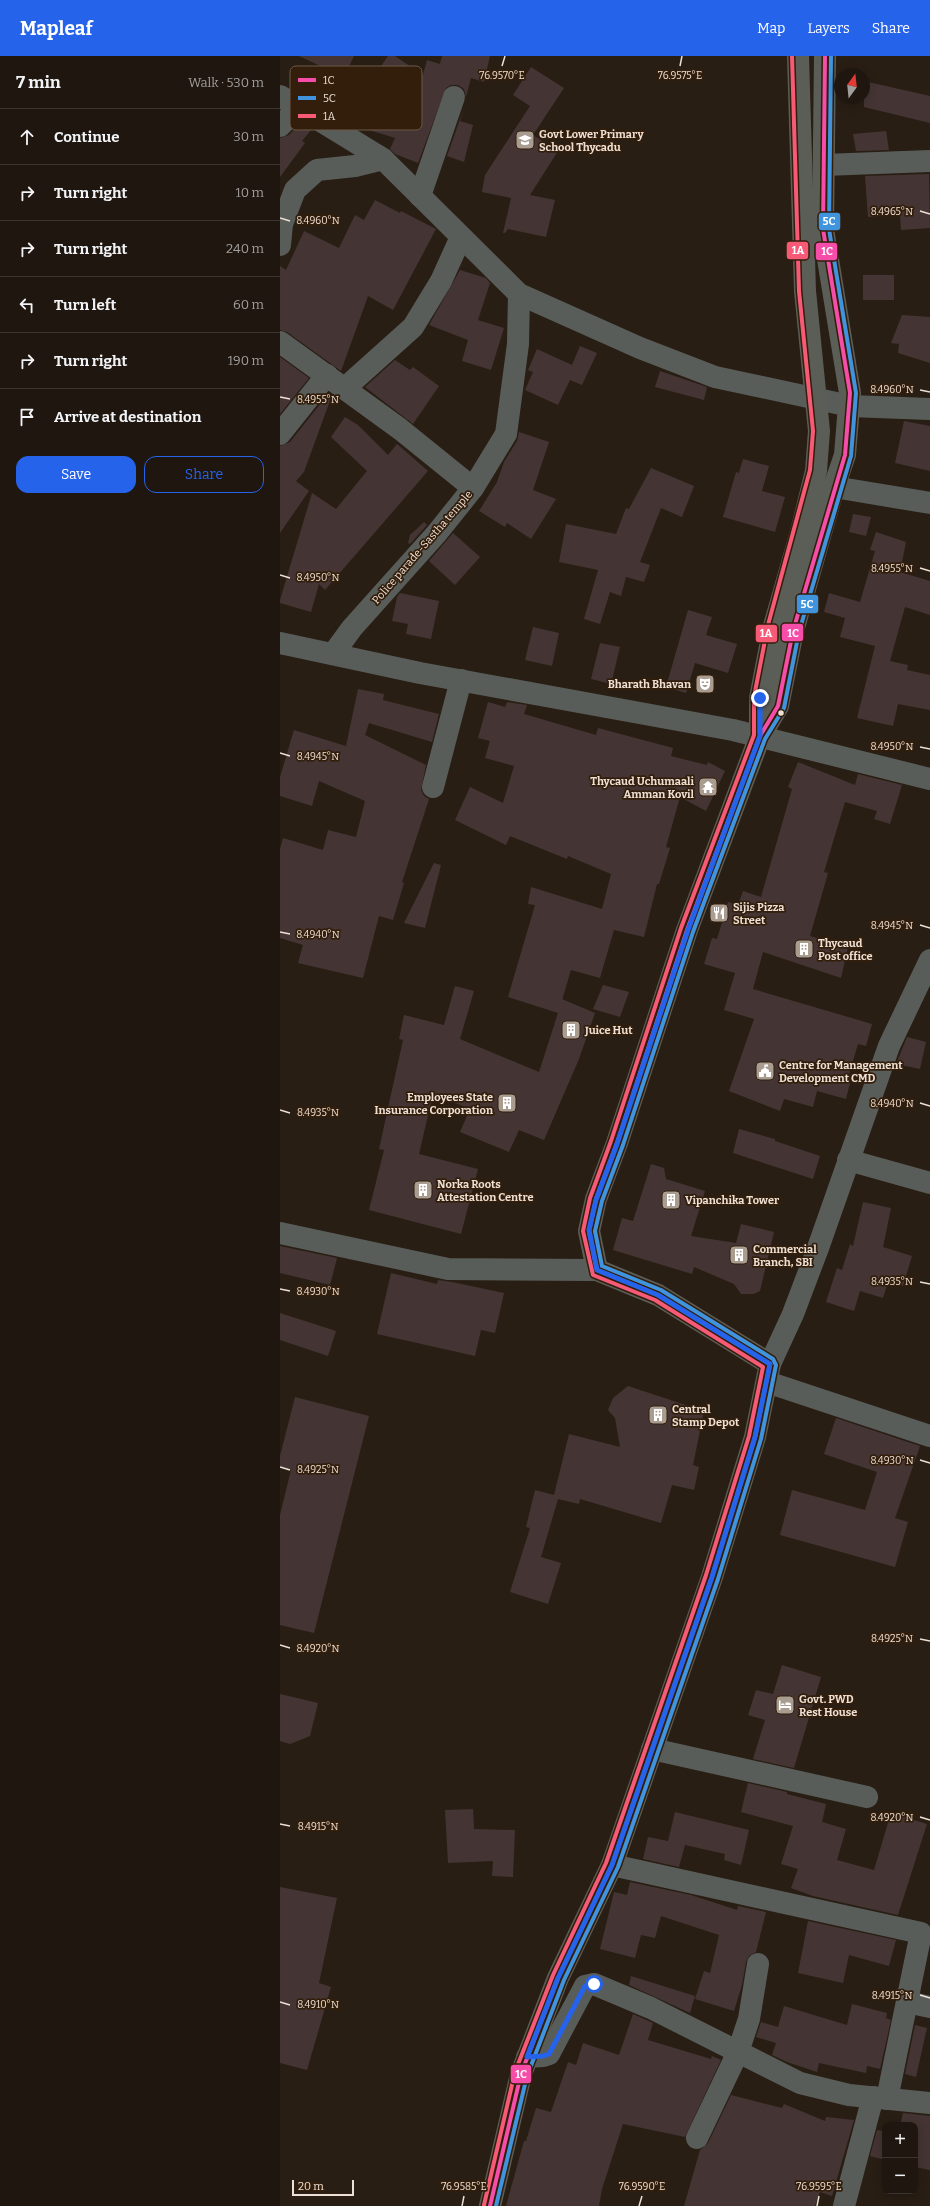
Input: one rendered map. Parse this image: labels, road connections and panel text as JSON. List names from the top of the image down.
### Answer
{
  "streets": {
    "street": ["Police parade-Sastha temple"]
  },
  "places": {
    "school or university": ["Govt Lower Primary School Thycadu"],
    "theatre": ["Bharath Bhavan"],
    "temple": ["Thycaud Uchumaali Amman Kovil"],
    "restaurant": ["Sijis Pizza Street"],
    "building": [
      "Thycaud Post office",
      "Juice Hut",
      "Employees State Insurance Corporation",
      "Norka Roots Attestation Centre",
      "Vipanchika Tower",
      "Commercial Branch, SBI",
      "Central Stamp Depot"
    ],
    "public building": ["Centre for Management Development CMD"],
    "hotel": ["Govt. PWD Rest House"]
  },
  "lines": ["transit line 1C", "transit line 5C", "transit line 1A"],
  "legend": ["1C", "5C", "1A"],
  "scale_bar": "20 m",
  "north": "top",
  "page": {
    "header": "Mapleaf",
    "nav": ["Map", "Layers", "Share"],
    "heading": ["7 min", "Walk · 530 m"],
    "list": [
      ["Continue", "30 m"],
      ["Turn right", "10 m"],
      ["Turn right", "240 m"],
      ["Turn left", "60 m"],
      ["Turn right", "190 m"],
      "Arrive at destination"
    ],
    "buttons": ["Save", "Share"],
    "map_buttons": ["+", "−"],
    "scale": "20 m"
  },
  "coordinates": [
    "76.9570°E",
    "76.9575°E",
    "8.4965°N",
    "8.4960°N",
    "8.4955°N",
    "8.4950°N",
    "8.4945°N",
    "8.4940°N",
    "8.4935°N",
    "8.4930°N",
    "8.4925°N",
    "8.4920°N",
    "8.4915°N",
    "8.4910°N",
    "76.9585°E",
    "76.9590°E",
    "76.9595°E"
  ]
}
